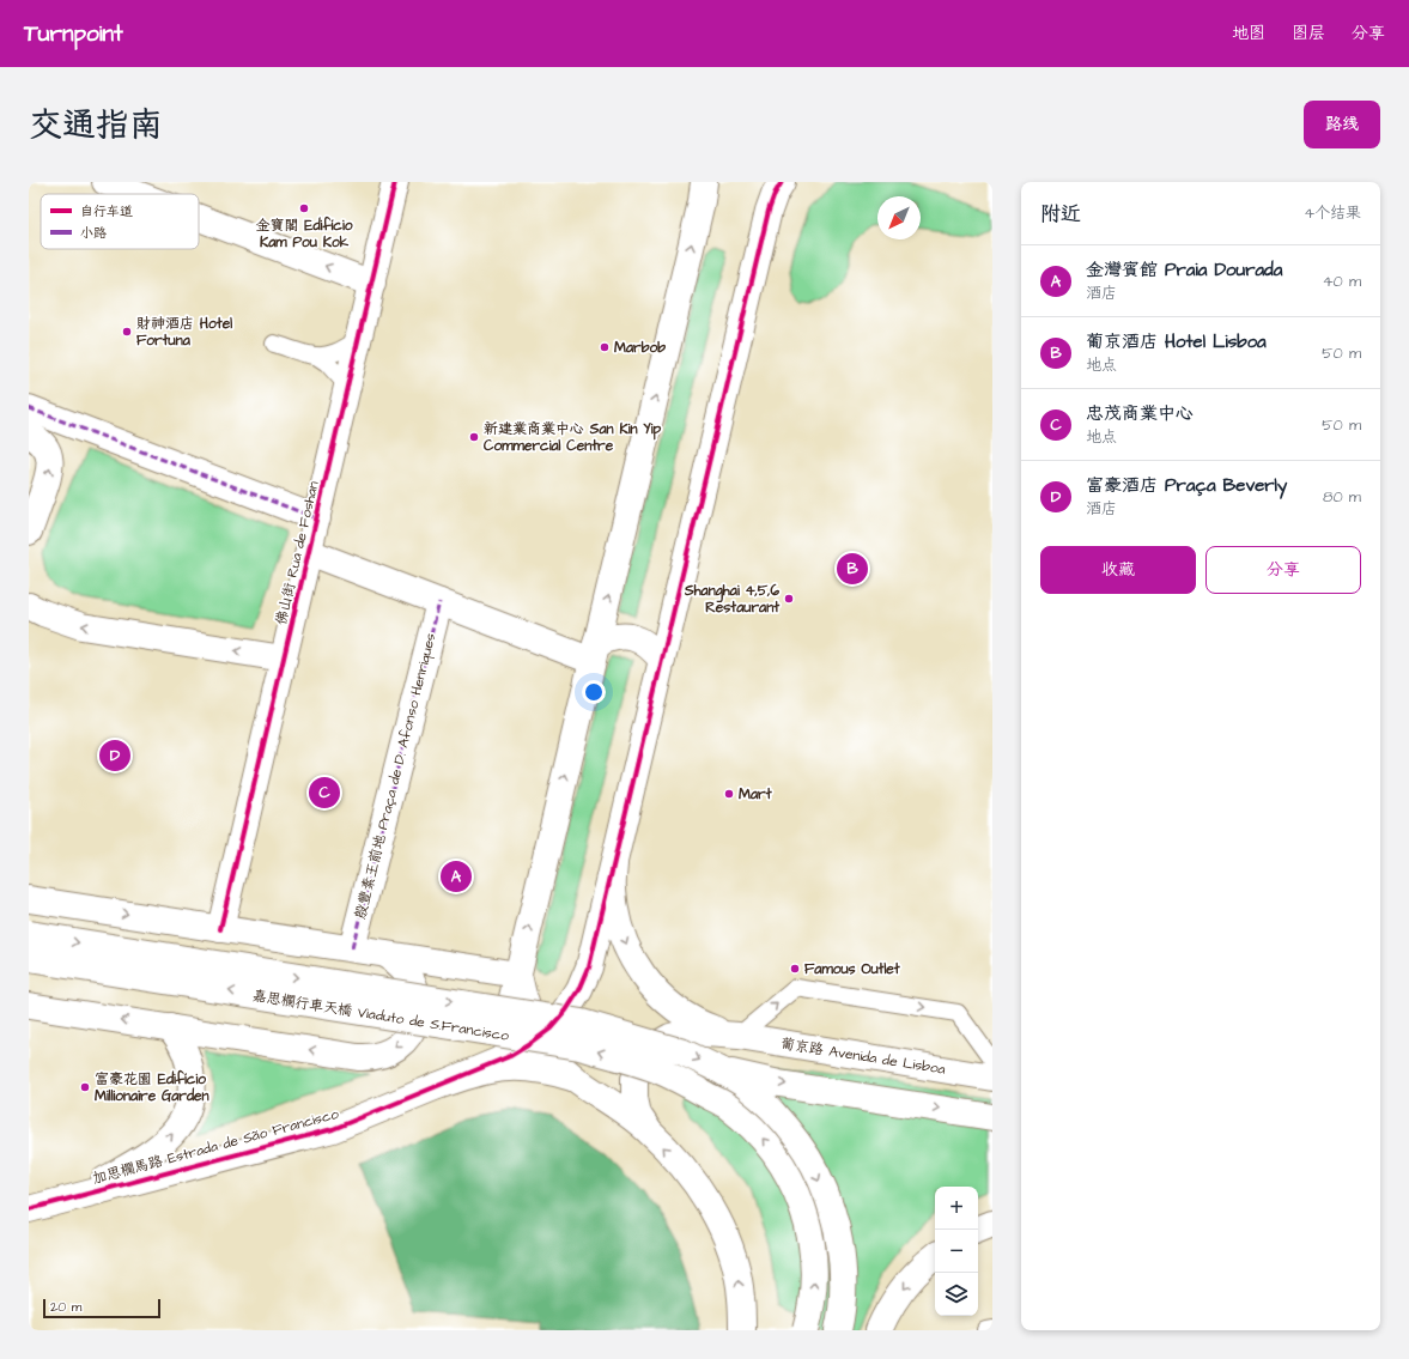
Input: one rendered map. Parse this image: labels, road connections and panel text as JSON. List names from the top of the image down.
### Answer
{
  "streets": {
    "street": [
      "佛山街 Rua de Foshan",
      "殷豐素王前地 Praça de D. Afonso Henriques",
      "嘉思欄行車天橋 Viaduto de S.Francisco",
      "葡京路 Avenida de Lisboa",
      "加思欄馬路 Estrada de São Francisco"
    ]
  },
  "places": [
    "金寶閣 Edifício Kam Pou Kok",
    "財神酒店 Hotel Fortuna",
    "Marbob",
    "新建業商業中心 San Kin Yip Commercial Centre",
    "Shanghai 4,5,6 Restaurant",
    "Mart",
    "Famous Outlet",
    "富豪花園 Edifício Millionaire Garden"
  ],
  "legend": ["自行车道", "小路"],
  "scale_bar": "20 m",
  "north": "bottom left",
  "page": {
    "header": "Turnpoint",
    "nav": ["地图", "图层", "分享"],
    "title": "交通指南",
    "buttons": [
      "路线",
      ["收藏", "分享"]
    ],
    "heading": ["附近", "4个结果"],
    "list": [
      {
        "mark": "A",
        "name": "金灣賓館 Praia Dourada",
        "note": "酒店",
        "value": "40 m"
      },
      {
        "mark": "B",
        "name": "葡京酒店 Hotel Lisboa",
        "note": "地点",
        "value": "50 m"
      },
      {
        "mark": "C",
        "name": "忠茂商業中心",
        "note": "地点",
        "value": "50 m"
      },
      {
        "mark": "D",
        "name": "富豪酒店 Praça Beverly",
        "note": "酒店",
        "value": "80 m"
      }
    ],
    "pins": [
      "B",
      "D",
      "C",
      "A"
    ],
    "map_buttons": ["+", "−"],
    "scale": "20 m"
  }
}
